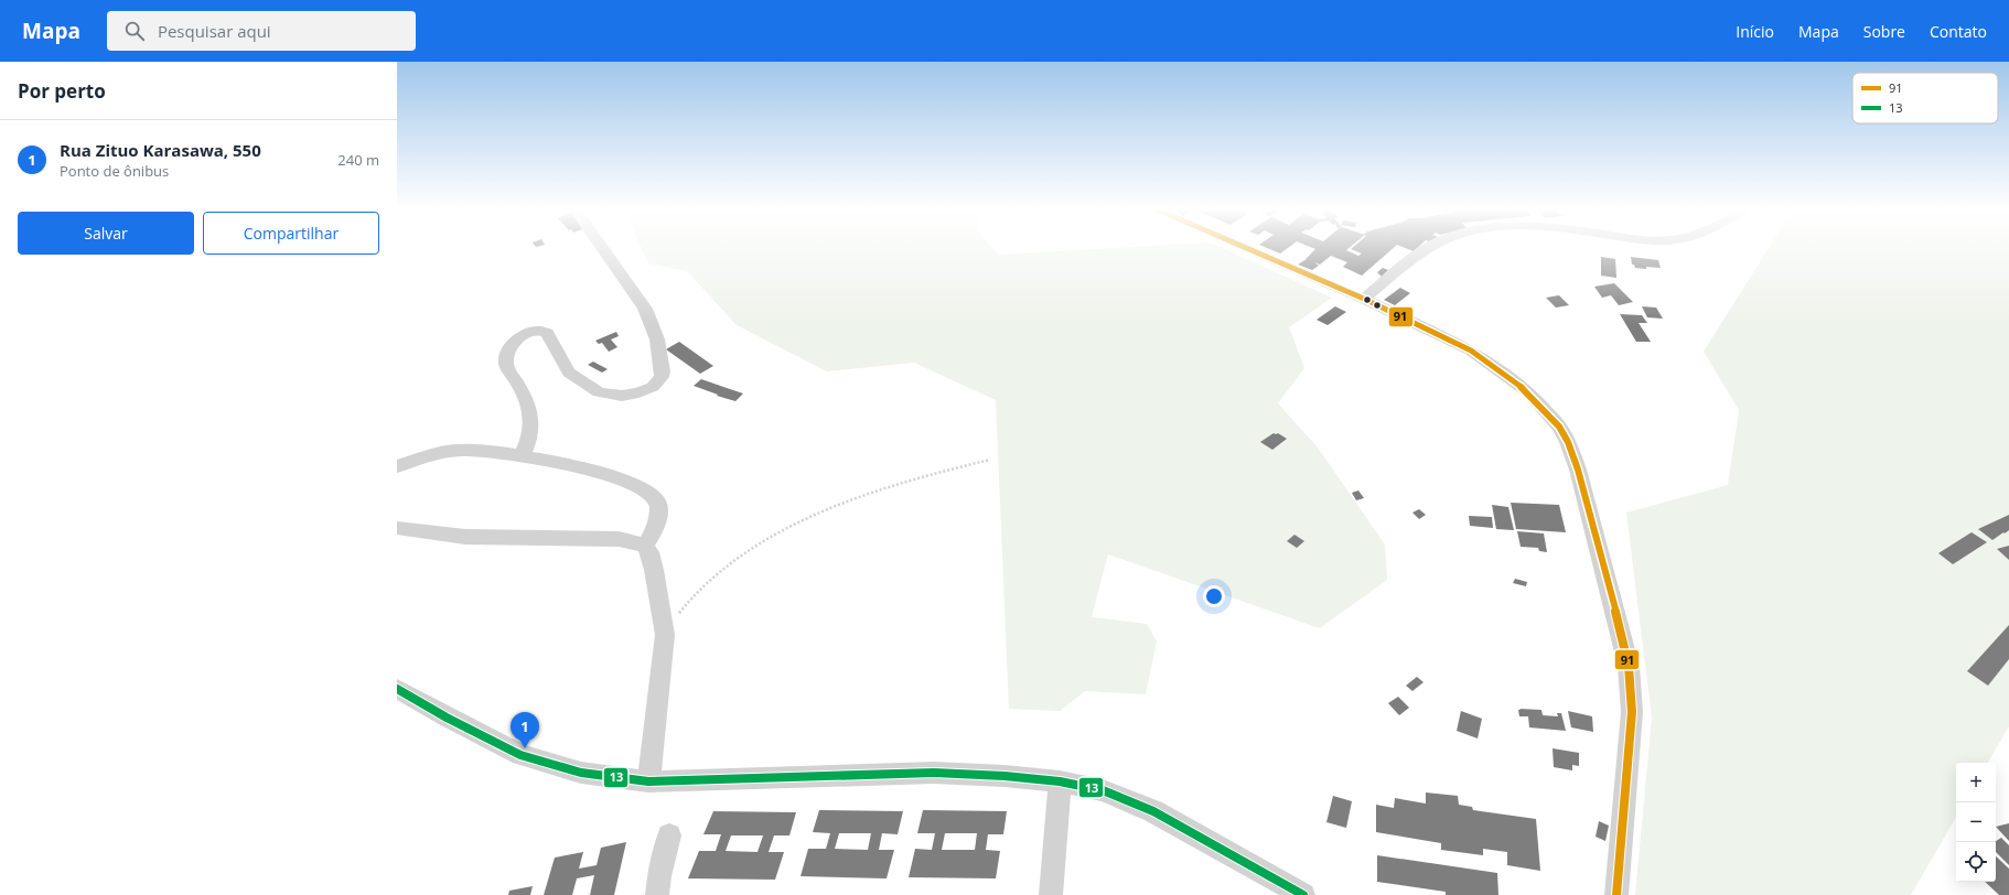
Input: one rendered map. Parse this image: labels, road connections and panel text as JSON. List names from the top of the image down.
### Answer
{
  "lines": ["transit line 91", "transit line 13"],
  "legend": ["91", "13"],
  "page": {
    "header": "Mapa",
    "search": "Pesquisar aqui",
    "nav": [
      "Início",
      "Mapa",
      "Sobre",
      "Contato"
    ],
    "heading": "Por perto",
    "list": [
      {
        "mark": "1",
        "name": "Rua Zituo Karasawa, 550",
        "note": "Ponto de ônibus",
        "value": "240 m"
      }
    ],
    "buttons": ["Salvar", "Compartilhar"],
    "pins": "1",
    "map_buttons": ["+", "−"]
  }
}
